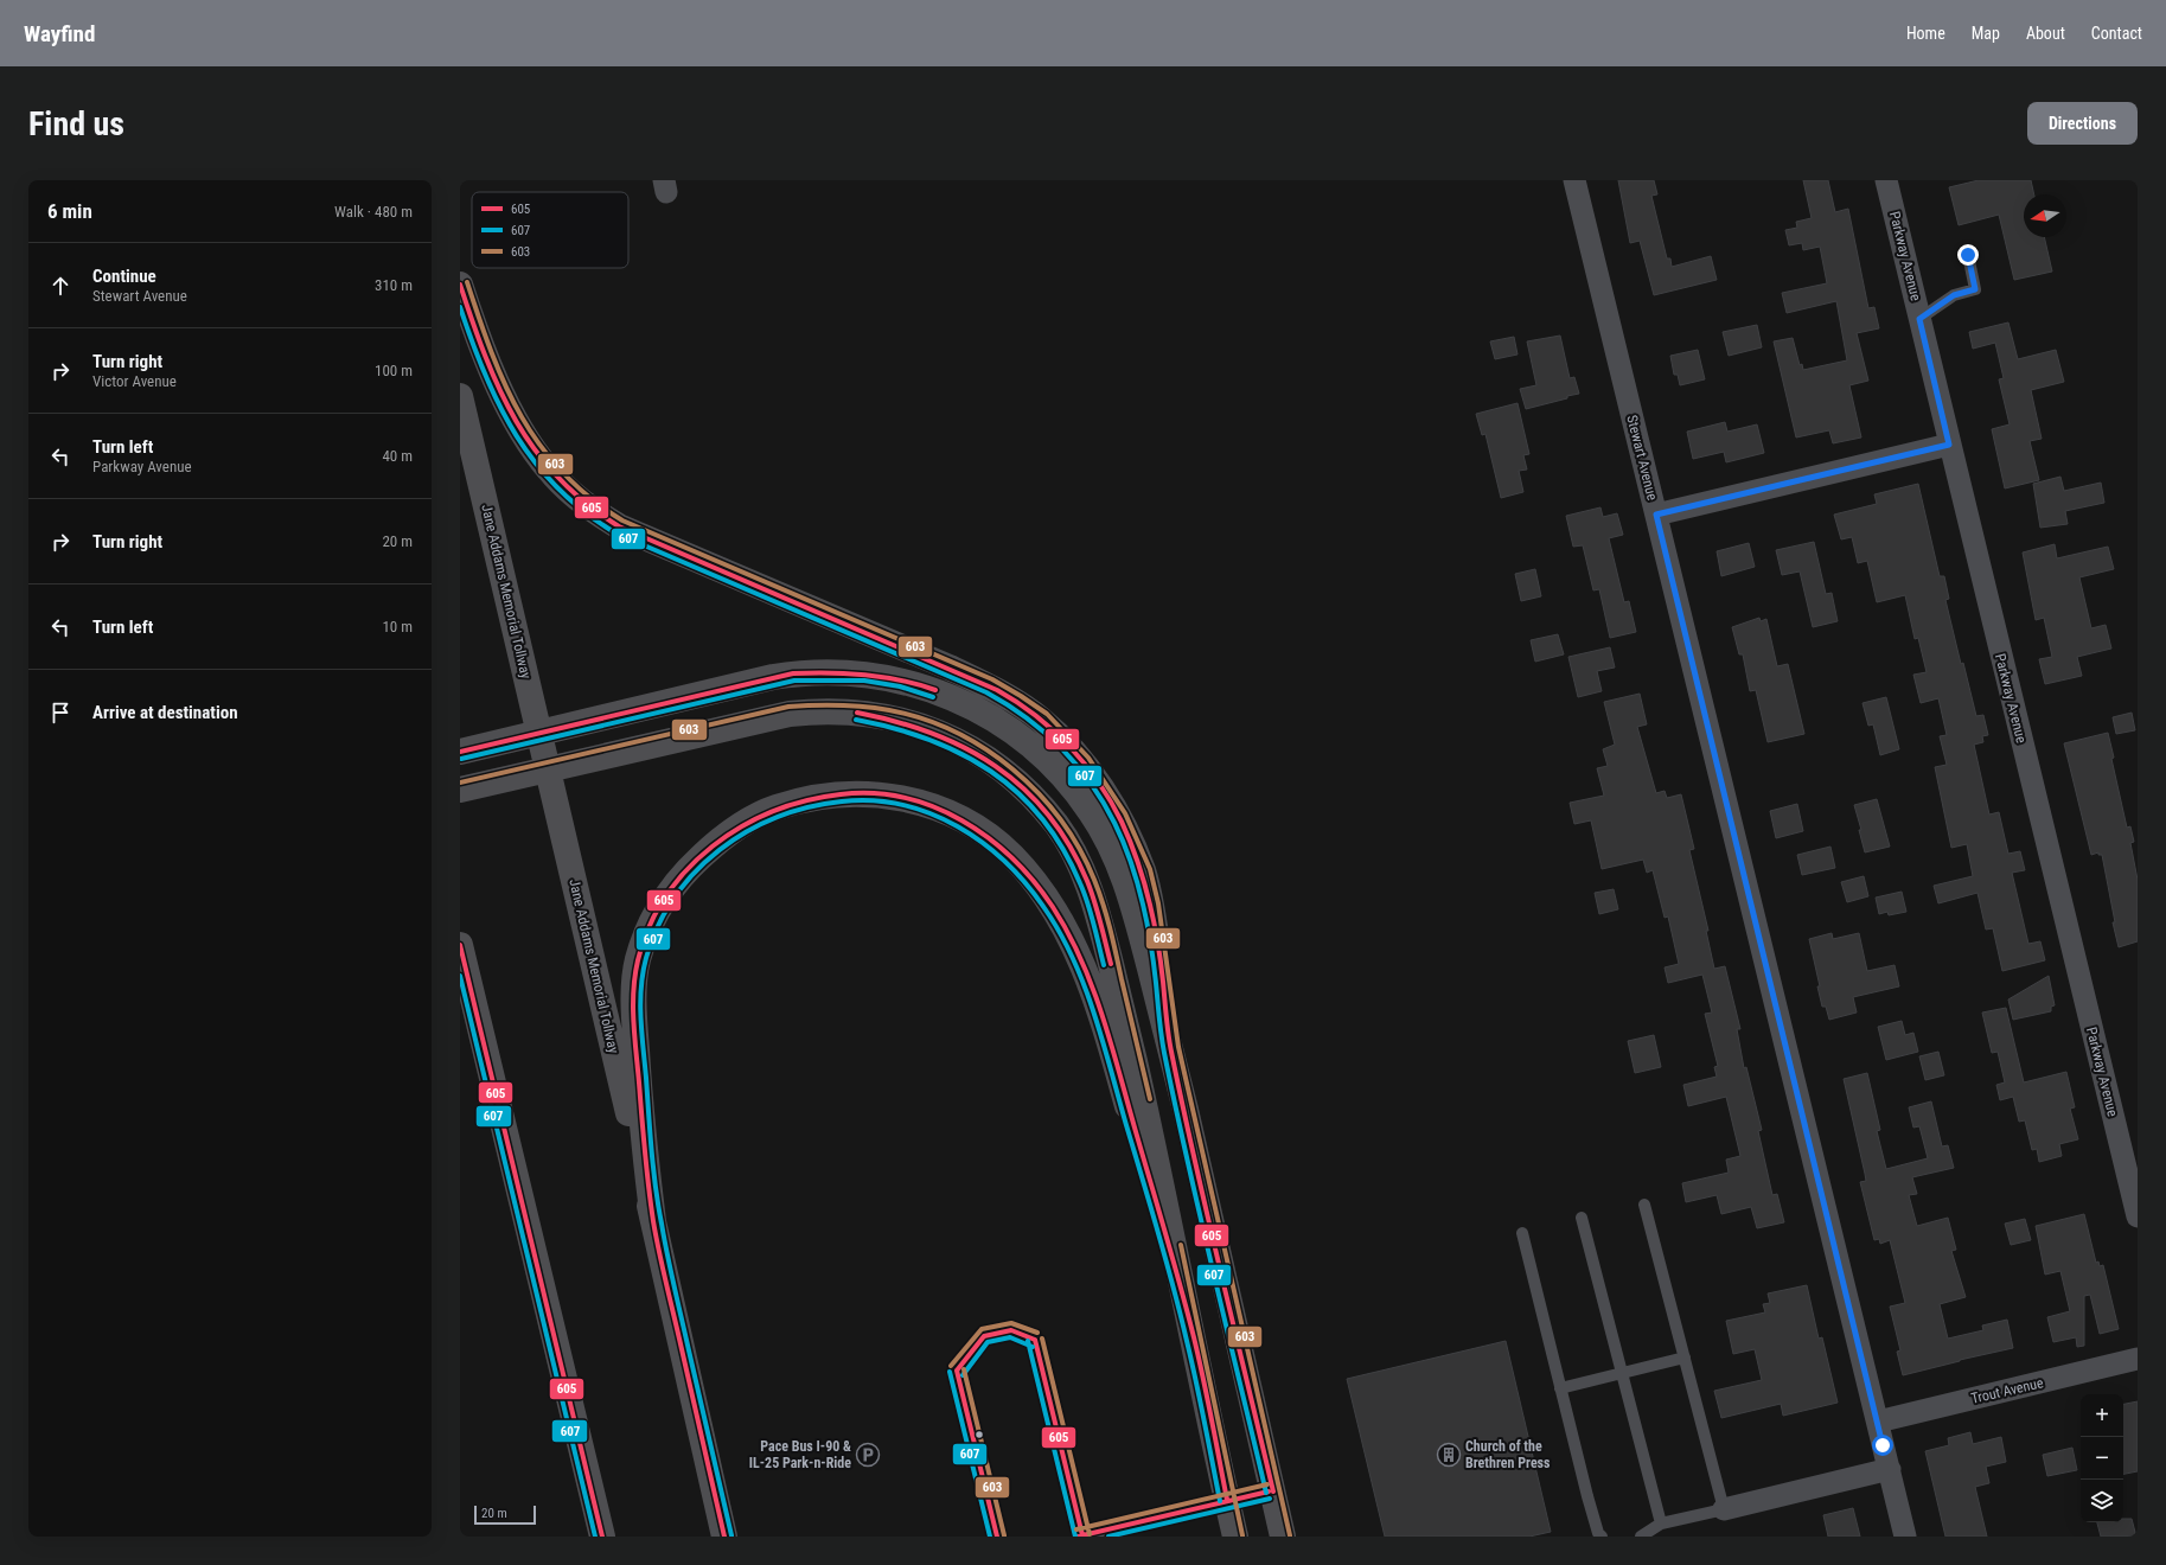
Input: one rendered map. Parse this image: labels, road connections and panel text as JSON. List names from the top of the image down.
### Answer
{
  "streets": {
    "highway": ["Jane Addams Memorial Tollway"],
    "street": ["Parkway Avenue", "Stewart Avenue", "Trout Avenue"]
  },
  "crossings": [
    ["Stewart Avenue", "Trout Avenue"]
  ],
  "places": {
    "parking": ["Pace Bus I-90 & IL-25 Park-n-Ride"],
    "building": ["Church of the Brethren Press"]
  },
  "lines": ["transit line 603", "transit line 605", "transit line 607"],
  "legend": ["605", "607", "603"],
  "scale_bar": "20 m",
  "north": "left",
  "page": {
    "header": "Wayfind",
    "nav": [
      "Home",
      "Map",
      "About",
      "Contact"
    ],
    "buttons": "Directions",
    "title": "Find us",
    "heading": ["6 min", "Walk · 480 m"],
    "list": [
      ["Continue", "Stewart Avenue", "310 m"],
      ["Turn right", "Victor Avenue", "100 m"],
      ["Turn left", "Parkway Avenue", "40 m"],
      ["Turn right", "20 m"],
      ["Turn left", "10 m"],
      "Arrive at destination"
    ],
    "map_buttons": ["+", "−"],
    "scale": "20 m"
  }
}
